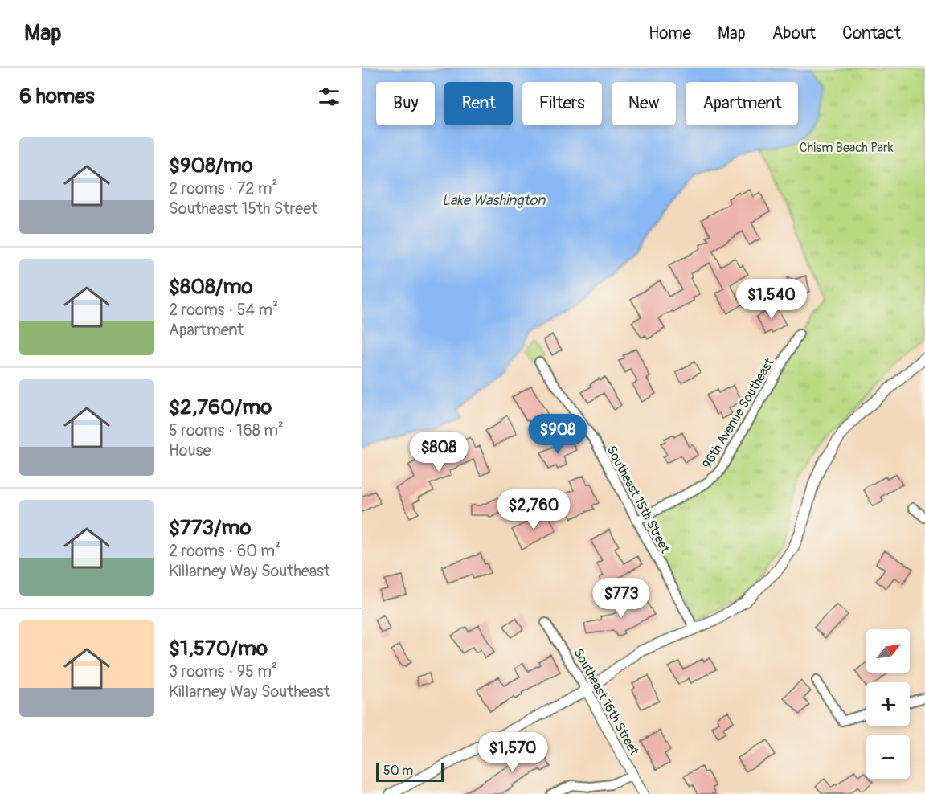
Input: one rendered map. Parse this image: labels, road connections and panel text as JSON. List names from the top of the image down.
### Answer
{
  "streets": {
    "street": ["96th Avenue Southeast", "Southeast 15th Street", "Southeast 16th Street"]
  },
  "crossings": [
    ["96th Avenue Southeast", "Southeast 15th Street"]
  ],
  "water": ["Lake Washington"],
  "parks": ["Chism Beach Park"],
  "scale_bar": "50 m",
  "north": "top right",
  "page": {
    "header": "Map",
    "nav": [
      "Home",
      "Map",
      "About",
      "Contact"
    ],
    "heading": "6 homes",
    "chip": [
      "Buy",
      "Rent",
      "Filters",
      "New",
      "Apartment"
    ],
    "list": [
      {
        "name": "$908/mo",
        "note": "2 rooms · 72 m² · Southeast 15th Street"
      },
      {
        "name": "$808/mo",
        "note": "2 rooms · 54 m² · Apartment"
      },
      {
        "name": "$2,760/mo",
        "note": "5 rooms · 168 m² · House"
      },
      {
        "name": "$773/mo",
        "note": "2 rooms · 60 m² · Killarney Way Southeast"
      },
      {
        "name": "$1,570/mo",
        "note": "3 rooms · 95 m² · Killarney Way Southeast"
      }
    ],
    "price": [
      "$1,540",
      "$908",
      "$808",
      "$2,760",
      "$773",
      "$1,570"
    ],
    "map_buttons": ["+", "−"],
    "scale": "50 m"
  }
}
